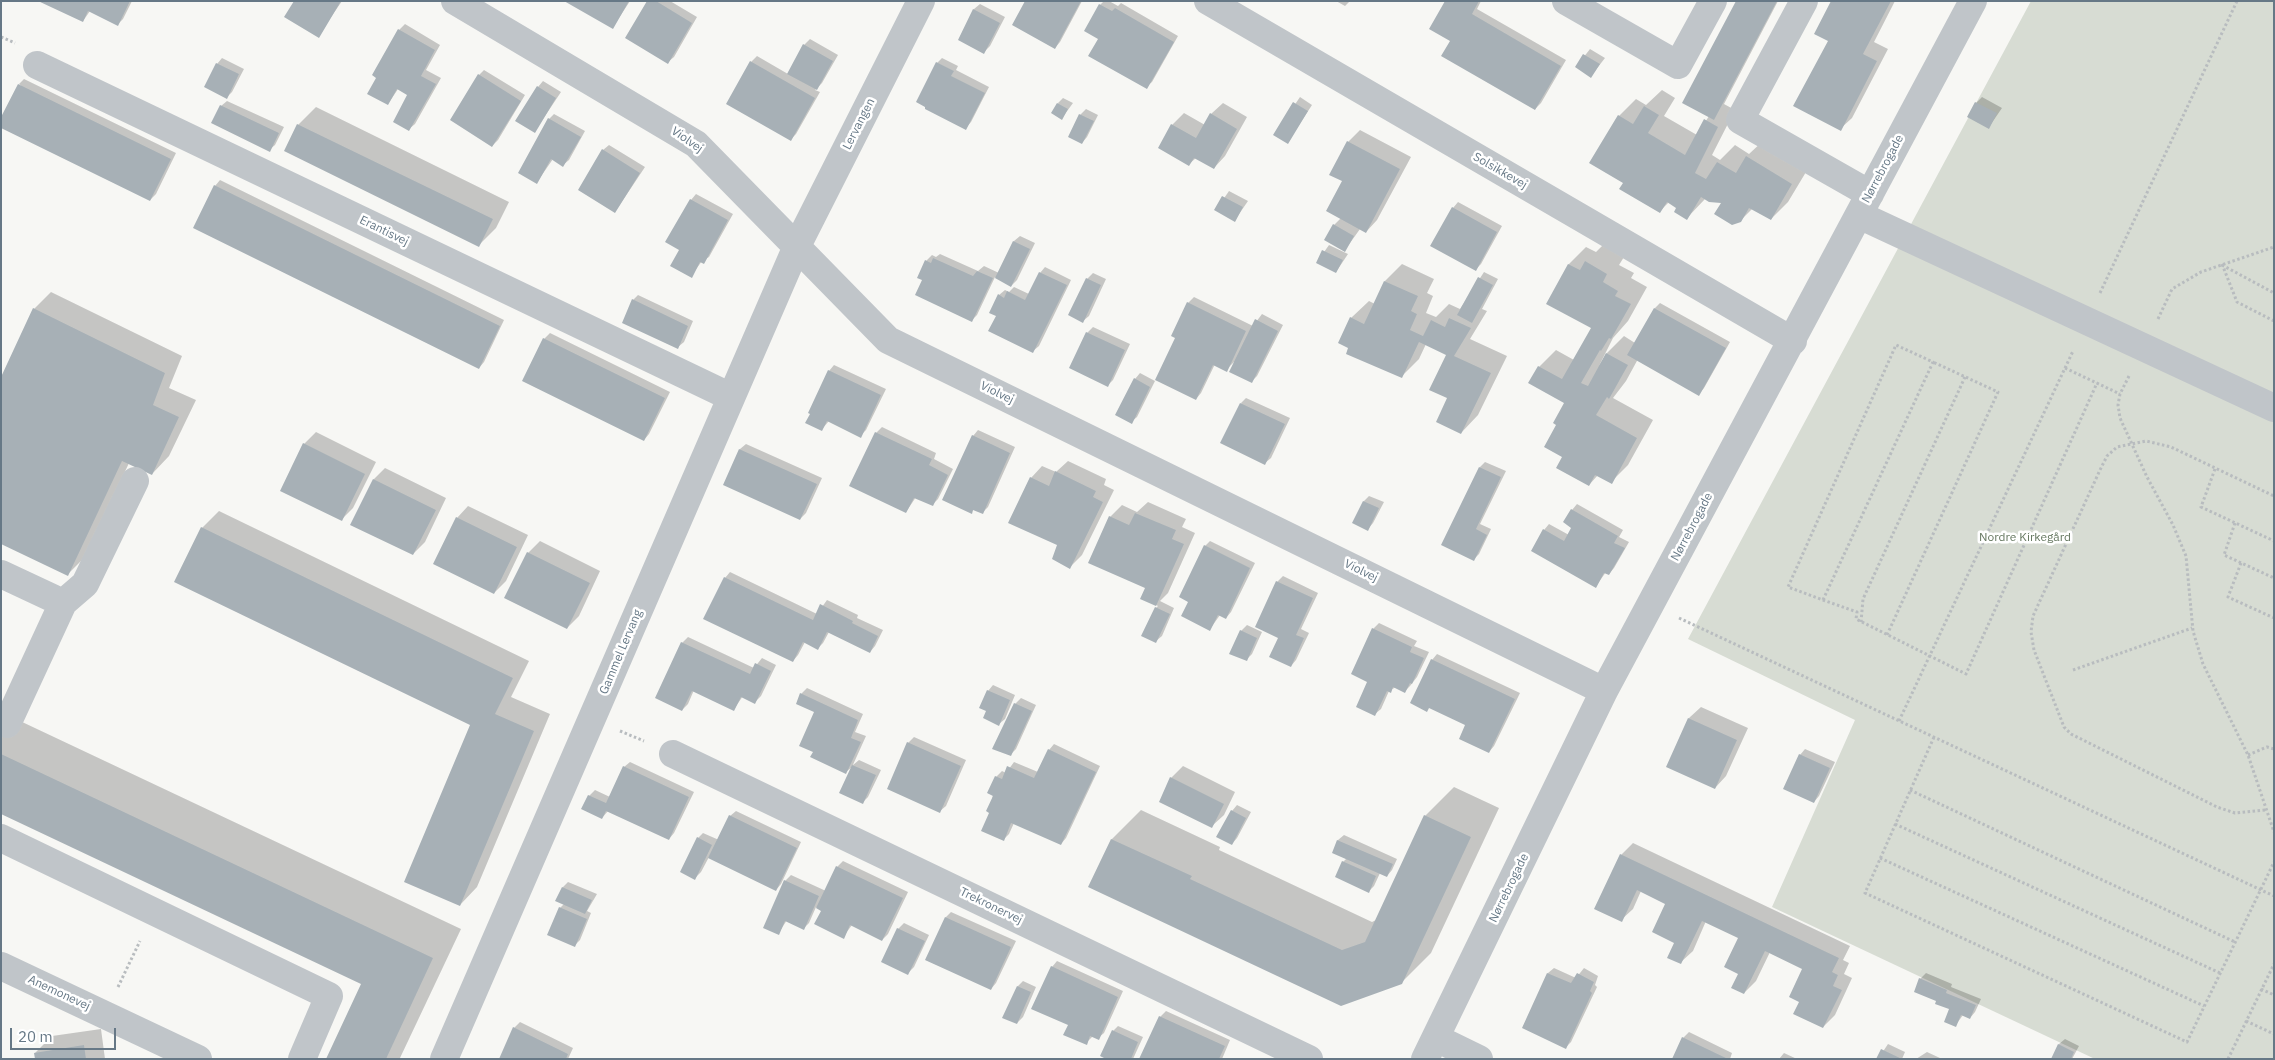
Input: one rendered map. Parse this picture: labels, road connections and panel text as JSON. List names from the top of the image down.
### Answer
{
  "streets": {
    "street": [
      "Lervangen",
      "Violvej",
      "Nørrebrogade",
      "Solsikkevej",
      "Erantisvej",
      "Gammel Lervang",
      "Trekronervej",
      "Anemonevej"
    ]
  },
  "crossings": [
    ["Lervangen", "Violvej"],
    ["Lervangen", "Gammel Lervang"],
    ["Violvej", "Nørrebrogade"],
    ["Violvej", "Gammel Lervang"],
    ["Nørrebrogade", "Solsikkevej"],
    ["Erantisvej", "Gammel Lervang"]
  ],
  "parks": ["Nordre Kirkegård"],
  "scale_bar": "20 m"
}
